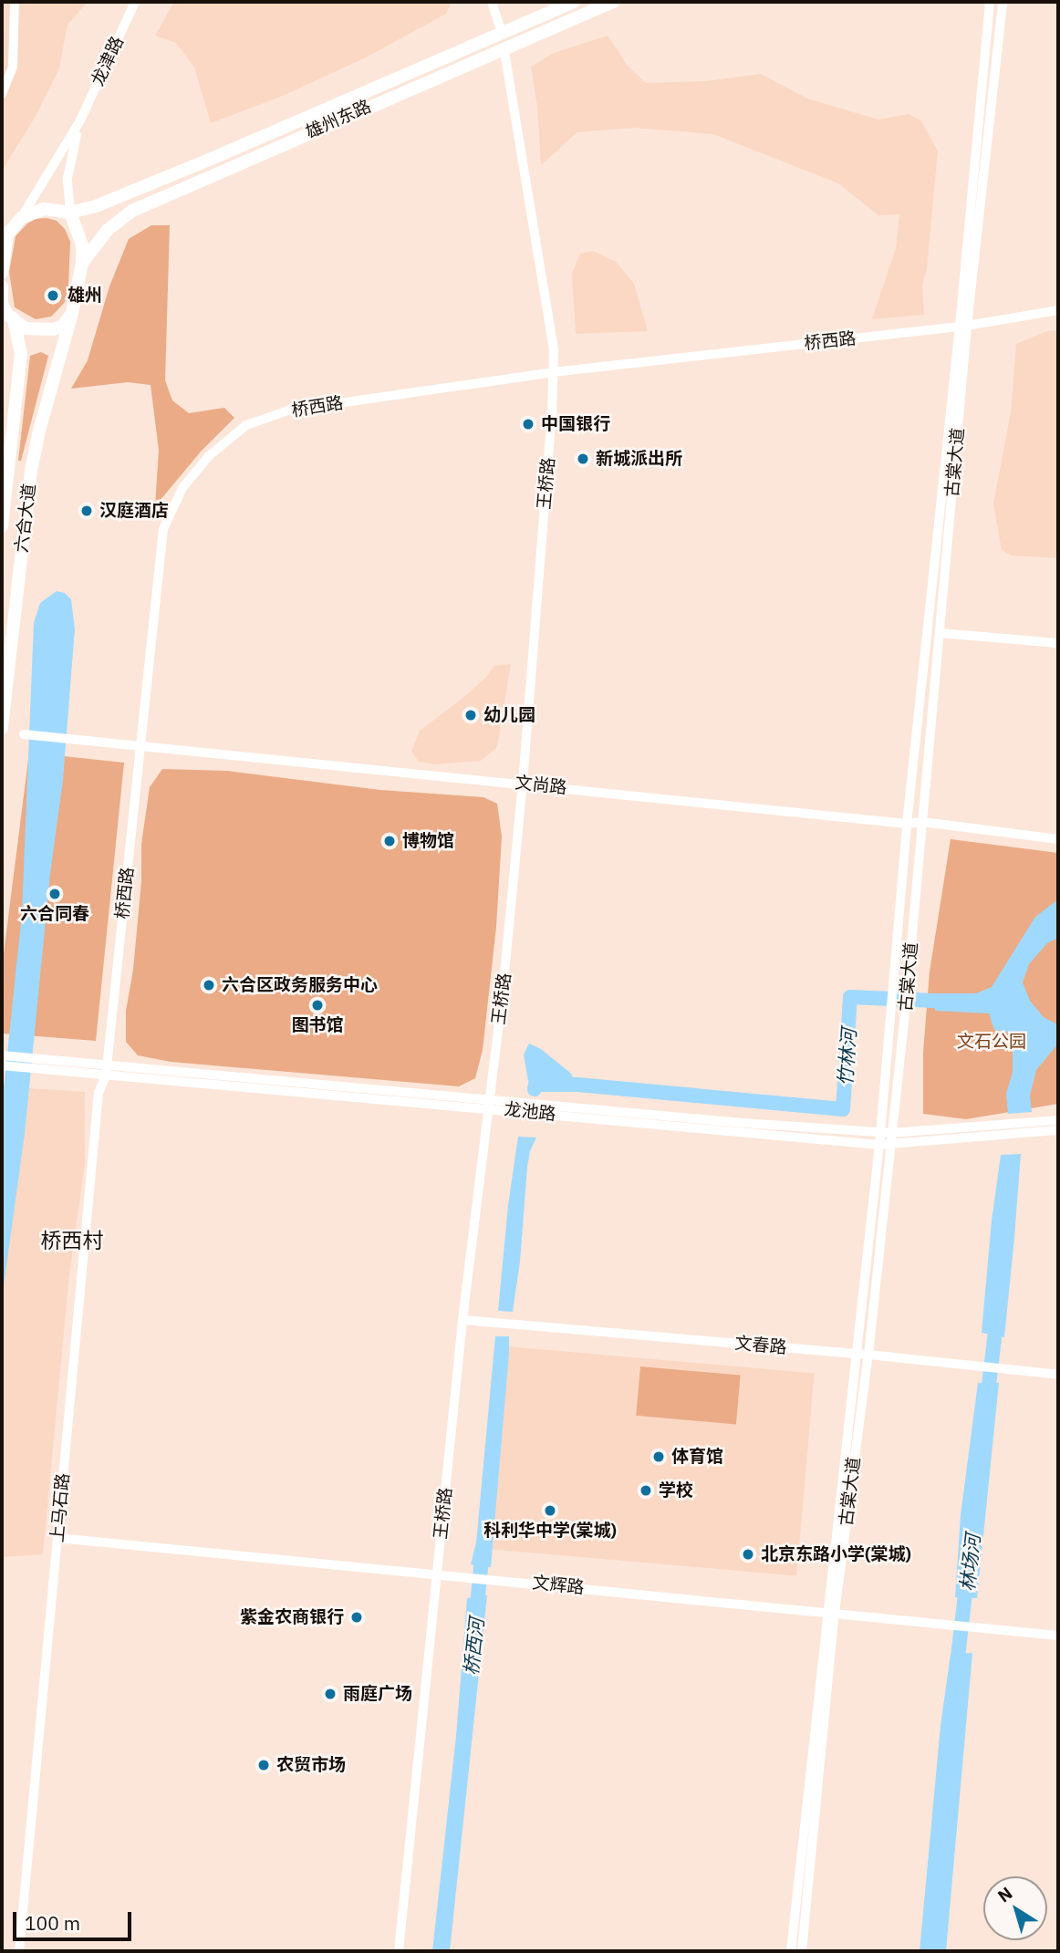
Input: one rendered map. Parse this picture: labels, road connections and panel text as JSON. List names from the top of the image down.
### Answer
{
  "streets": {
    "highway": ["雄州东路", "六合大道"],
    "street": [
      "龙津路",
      "桥西路",
      "古棠大道",
      "王桥路",
      "文尚路",
      "龙池路",
      "文春路",
      "上马石路",
      "文辉路"
    ]
  },
  "crossings": [
    ["龙津路", "雄州东路"],
    ["雄州东路", "王桥路"],
    ["雄州东路", "六合大道"],
    ["桥西路", "古棠大道"],
    ["桥西路", "王桥路"],
    ["桥西路", "文尚路"],
    ["桥西路", "龙池路"],
    ["桥西路", "上马石路"],
    ["古棠大道", "文尚路"],
    ["古棠大道", "龙池路"],
    ["古棠大道", "文春路"],
    ["古棠大道", "文辉路"],
    ["王桥路", "文尚路"],
    ["王桥路", "龙池路"],
    ["王桥路", "文春路"],
    ["王桥路", "文辉路"],
    ["龙池路", "上马石路"],
    ["上马石路", "文辉路"]
  ],
  "districts": ["桥西村"],
  "water": ["竹林河", "林场河", "桥西河"],
  "parks": ["文石公园"],
  "places": [
    "雄州",
    "中国银行",
    "新城派出所",
    "汉庭酒店",
    "幼儿园",
    "博物馆",
    "六合同春",
    "六合区政务服务中心",
    "图书馆",
    "体育馆",
    "学校",
    "科利华中学(棠城)",
    "北京东路小学(棠城)",
    "紫金农商银行",
    "雨庭广场",
    "农贸市场"
  ],
  "scale_bar": "100 m",
  "north": "top left"
}
